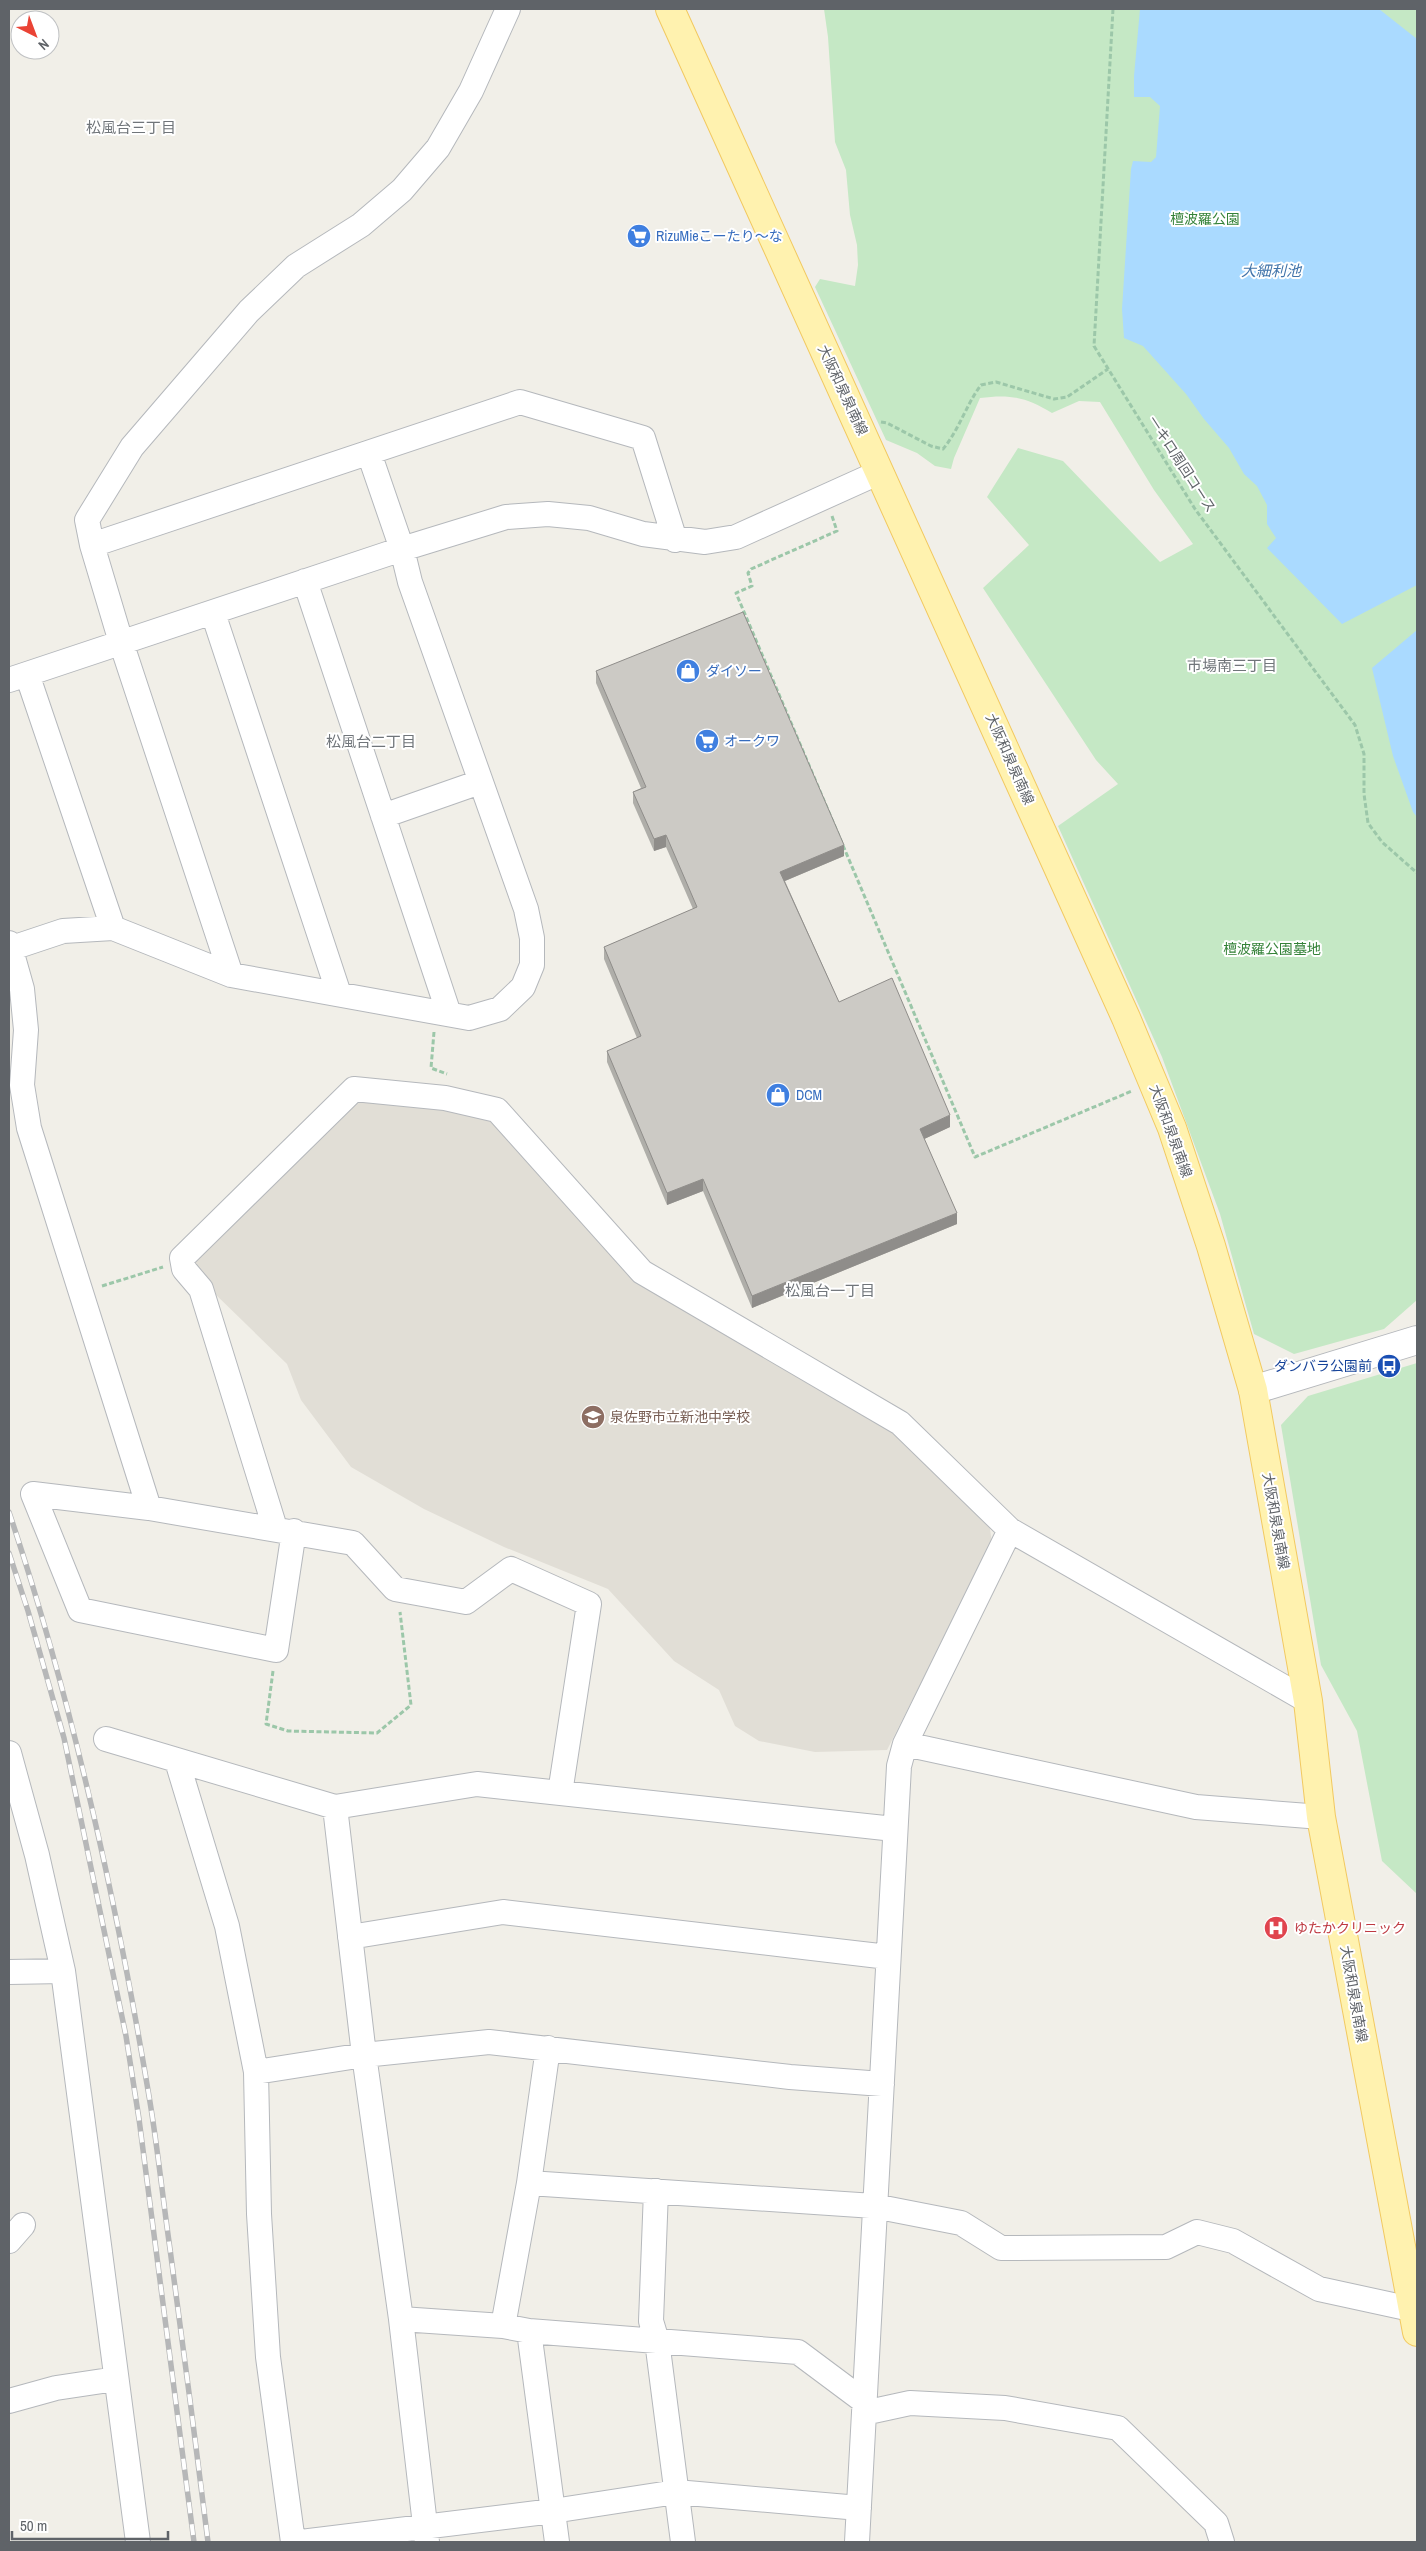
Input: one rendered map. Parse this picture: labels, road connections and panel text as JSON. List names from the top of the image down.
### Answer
{
  "streets": {
    "main road": ["大阪和泉泉南線"],
    "path": ["一キロ周回コース"]
  },
  "districts": [
    "松風台三丁目",
    "市場南三丁目",
    "松風台二丁目",
    "松風台一丁目"
  ],
  "water": ["大細利池"],
  "parks": ["檀波羅公園", "檀波羅公園墓地"],
  "places": {
    "supermarket": ["RizuMieこーたり～な", "オークワ"],
    "shop": ["ダイソー", "DCM"],
    "bus stop": ["ダンバラ公園前"],
    "school or university": ["泉佐野市立新池中学校"],
    "hospital": ["ゆたかクリニック"]
  },
  "scale_bar": "50 m",
  "north": "bottom right"
}
